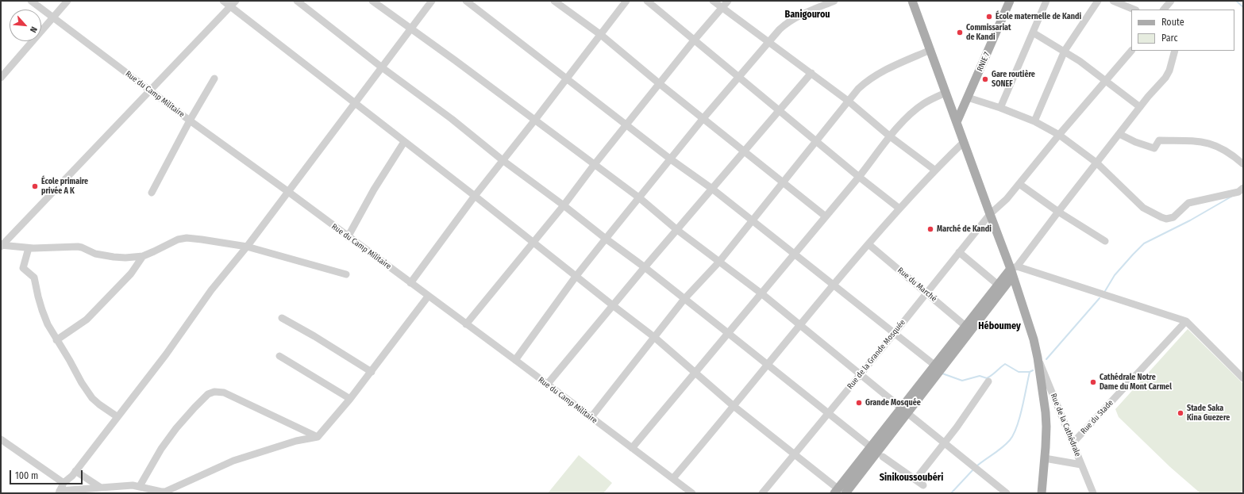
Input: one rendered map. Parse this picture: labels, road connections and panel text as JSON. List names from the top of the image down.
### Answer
{
  "streets": {
    "main road": ["RNIE 7"],
    "street": [
      "Rue du Camp Militaire",
      "Rue du Marché",
      "Rue de la Grande Mosquée",
      "Rue du Stade",
      "Rue de la Cathédrale"
    ]
  },
  "crossings": [
    ["Rue du Marché", "Rue de la Grande Mosquée"],
    ["Rue du Stade", "Rue de la Cathédrale"]
  ],
  "districts": ["Banigourou", "Héboumey", "Sinikoussoubéri"],
  "places": [
    "École maternelle de Kandi",
    "Commissariat de Kandi",
    "Gare routière SONEF",
    "École primaire privée A K",
    "Marché de Kandi",
    "Cathédrale Notre Dame du Mont Carmel",
    "Grande Mosquée",
    "Stade Saka Kina Guezere"
  ],
  "legend": ["Route", "Parc"],
  "scale_bar": "100 m",
  "north": "bottom right"
}
